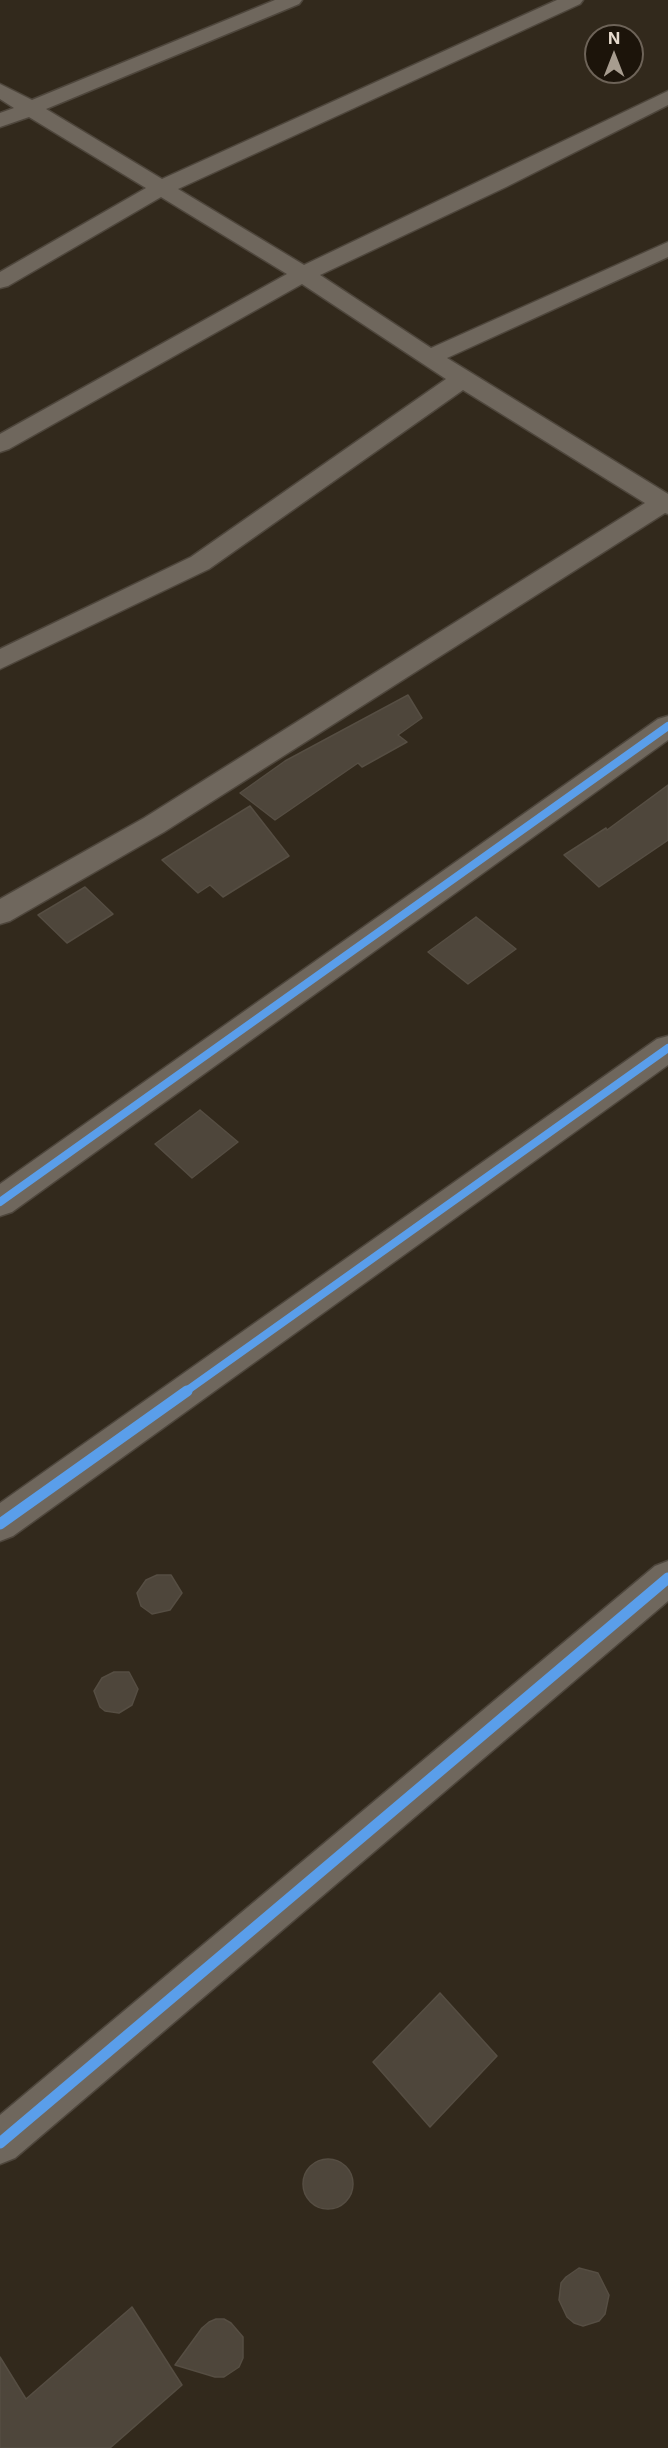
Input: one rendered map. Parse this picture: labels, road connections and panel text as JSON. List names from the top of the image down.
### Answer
{
  "north": "top"
}
